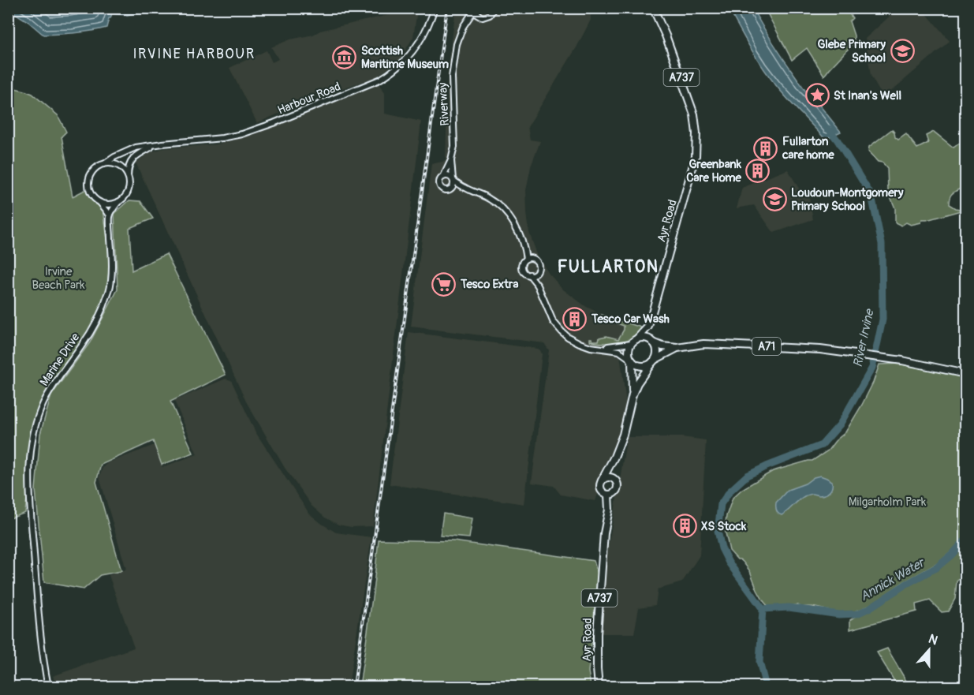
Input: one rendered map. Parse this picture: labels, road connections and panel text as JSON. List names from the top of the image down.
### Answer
{
  "streets": {
    "main road": ["A737", "Ayr Road", "A71"],
    "street": ["Harbour Road", "Riverway", "Marine Drive"]
  },
  "crossings": [
    ["A737", "Ayr Road"],
    ["A737", "A71"]
  ],
  "districts": ["IRVINE HARBOUR", "FULLARTON"],
  "water": ["River Irvine", "Annick Water"],
  "parks": ["Irvine Beach Park", "Milgarholm Park"],
  "places": {
    "school or university": ["Glebe Primary School", "Loudoun-Montgomery Primary School"],
    "museum": ["Scottish Maritime Museum"],
    "place": ["St Inan's Well"],
    "building": [
      "Fullarton care home",
      "Greenbank Care Home",
      "Tesco Car Wash",
      "XS Stock"
    ],
    "supermarket": ["Tesco Extra"]
  },
  "north": "top"
}
